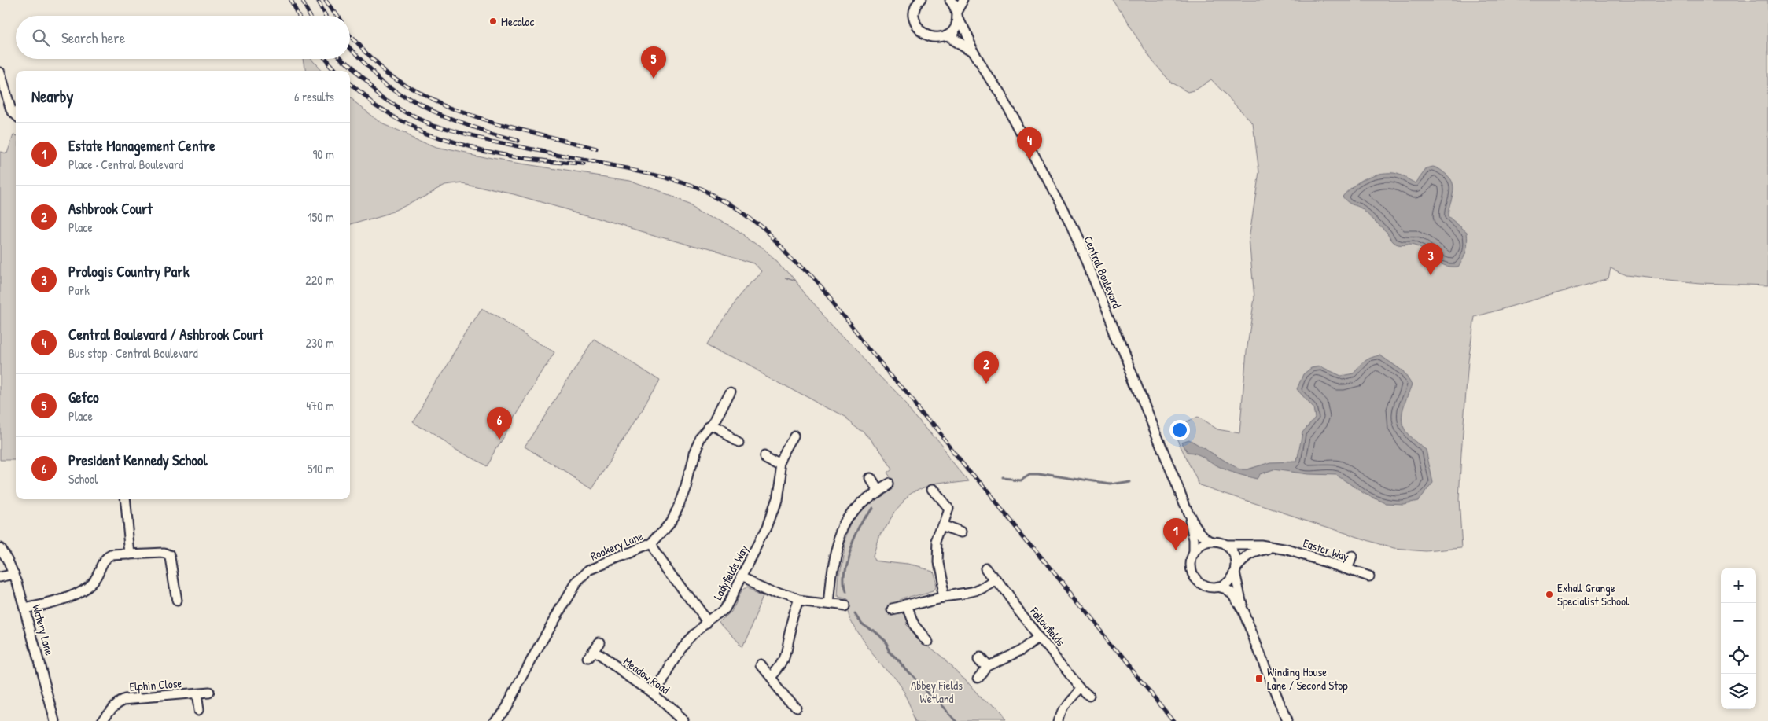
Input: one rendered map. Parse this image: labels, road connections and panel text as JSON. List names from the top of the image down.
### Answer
{
  "streets": {
    "street": [
      "Central Boulevard",
      "Rookery Lane",
      "Easter Way",
      "Ladyfields Way",
      "Fallowfields",
      "Watery Lane",
      "Meadow Road",
      "Elphin Close"
    ]
  },
  "crossings": [
    ["Central Boulevard", "Easter Way"],
    ["Ladyfields Way", "Meadow Road"]
  ],
  "parks": ["Abbey Fields Wetland"],
  "places": {
    "other": ["Mecalac", "Exhall Grange Specialist School"],
    "transit": ["Winding House Lane / Second Stop"]
  },
  "page": {
    "search": "Search here",
    "pins": [
      "5",
      "4",
      "3",
      "2",
      "6",
      "1"
    ],
    "heading": ["Nearby", "6 results"],
    "list": [
      {
        "mark": "1",
        "name": "Estate Management Centre",
        "note": "Place · Central Boulevard",
        "value": "90 m"
      },
      {
        "mark": "2",
        "name": "Ashbrook Court",
        "note": "Place",
        "value": "150 m"
      },
      {
        "mark": "3",
        "name": "Prologis Country Park",
        "note": "Park",
        "value": "220 m"
      },
      {
        "mark": "4",
        "name": "Central Boulevard / Ashbrook Court",
        "note": "Bus stop · Central Boulevard",
        "value": "230 m"
      },
      {
        "mark": "5",
        "name": "Gefco",
        "note": "Place",
        "value": "470 m"
      },
      {
        "mark": "6",
        "name": "President Kennedy School",
        "note": "School",
        "value": "510 m"
      }
    ],
    "map_buttons": ["+", "−"]
  }
}
